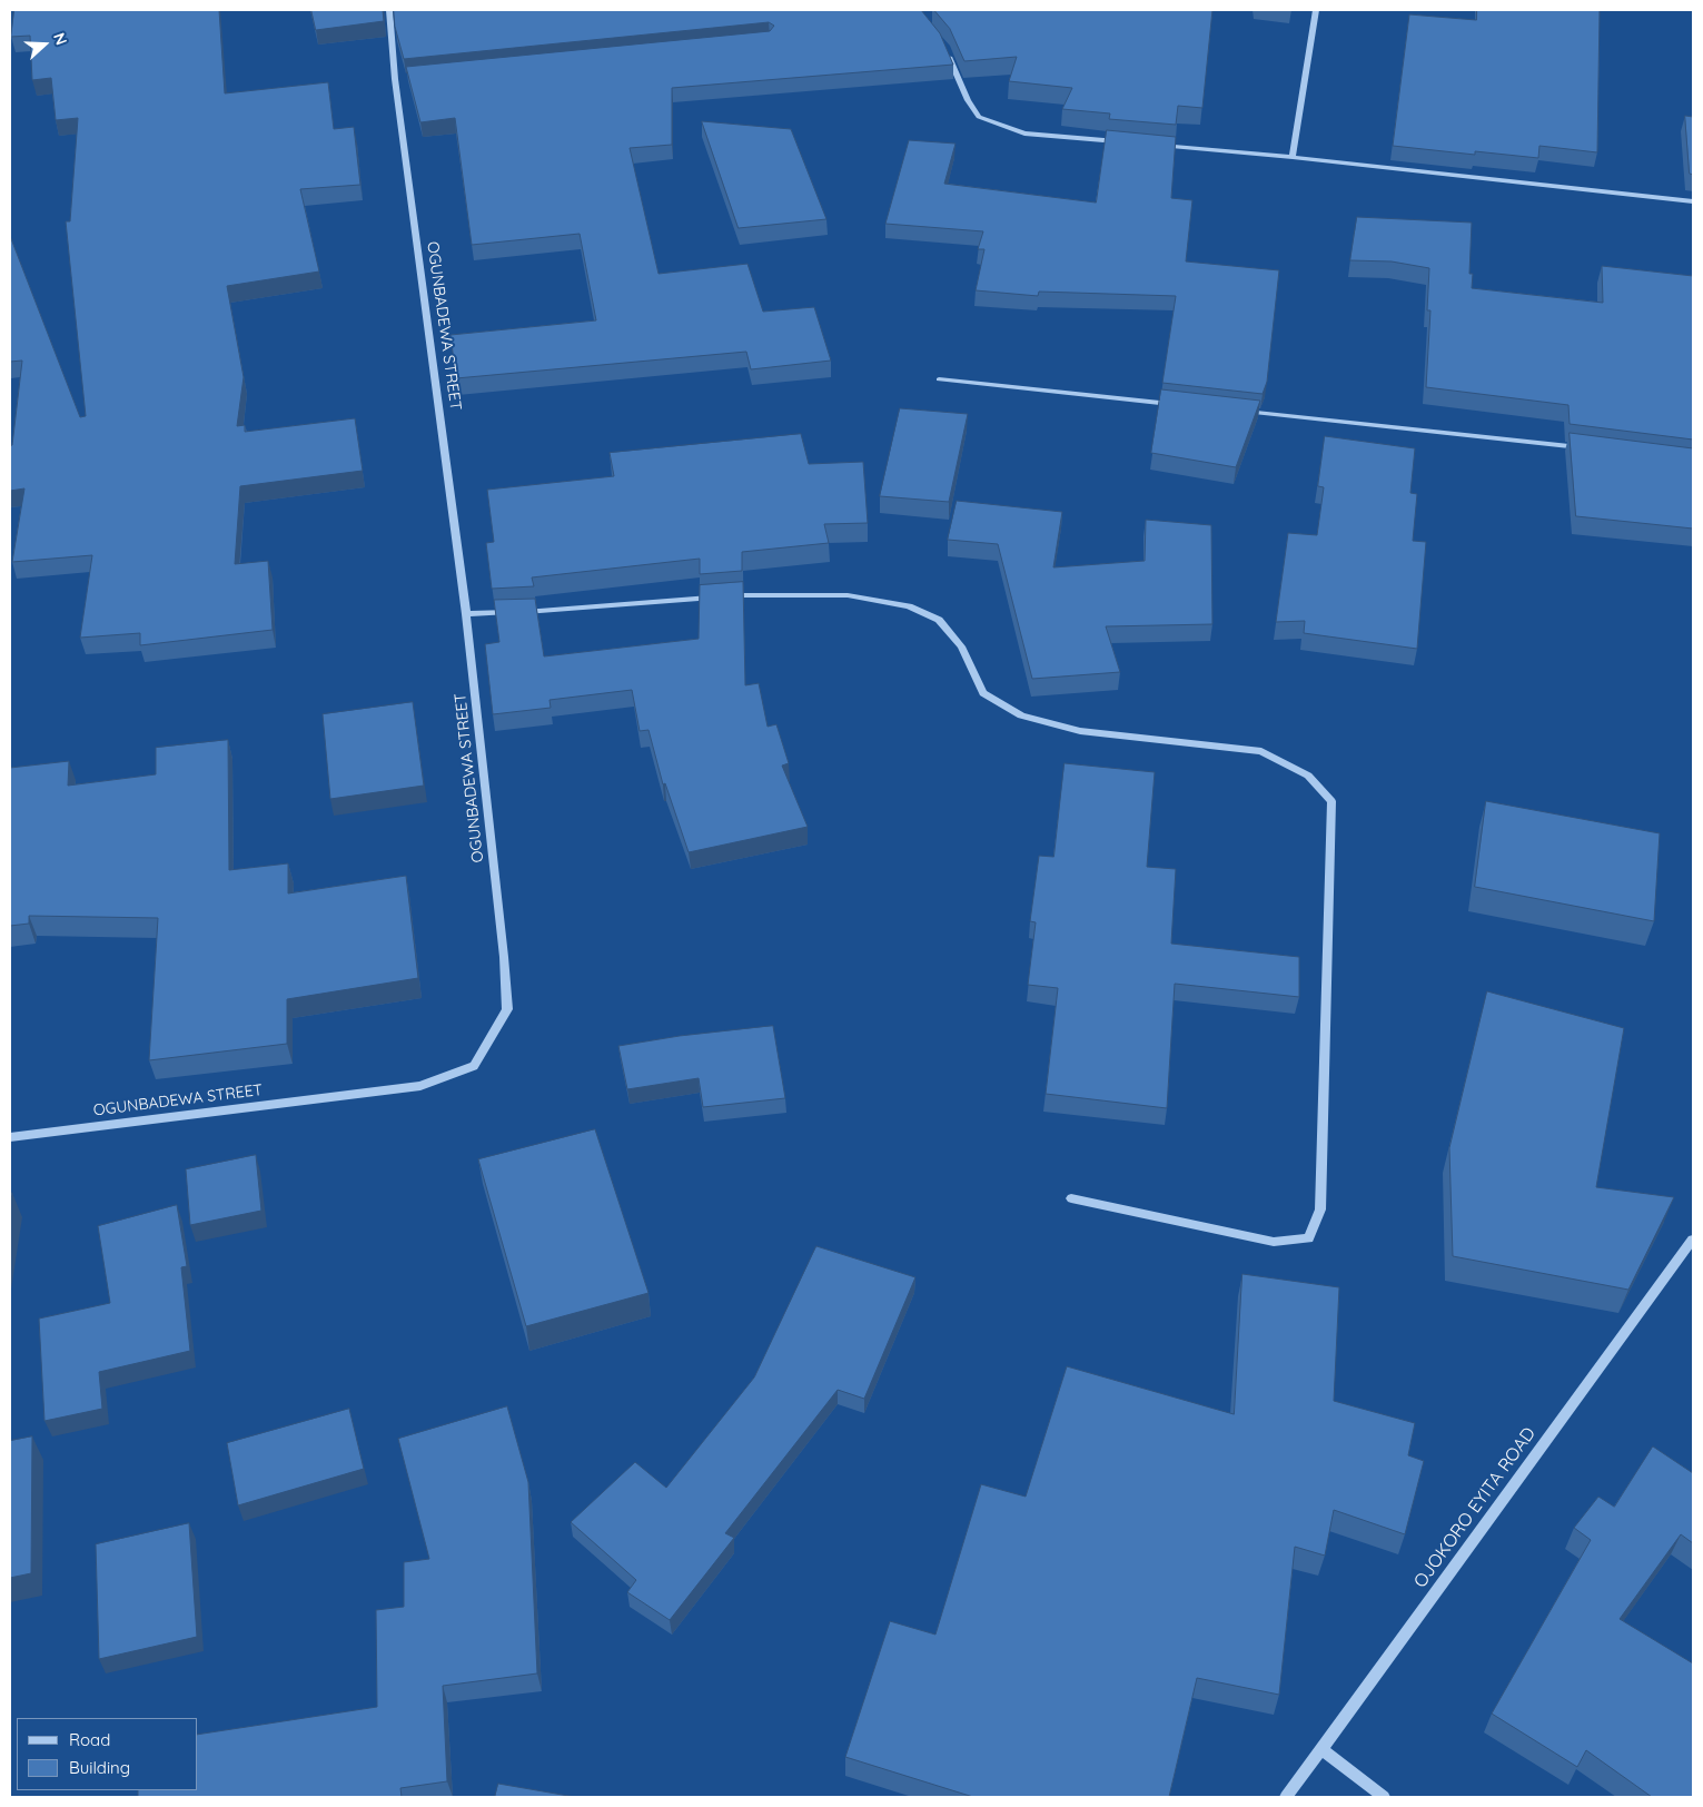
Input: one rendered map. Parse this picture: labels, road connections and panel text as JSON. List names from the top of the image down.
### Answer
{
  "streets": {
    "street": ["OGUNBADEWA STREET", "OJOKORO EYITA ROAD"]
  },
  "legend": ["Road", "Building"],
  "north": "right"
}
